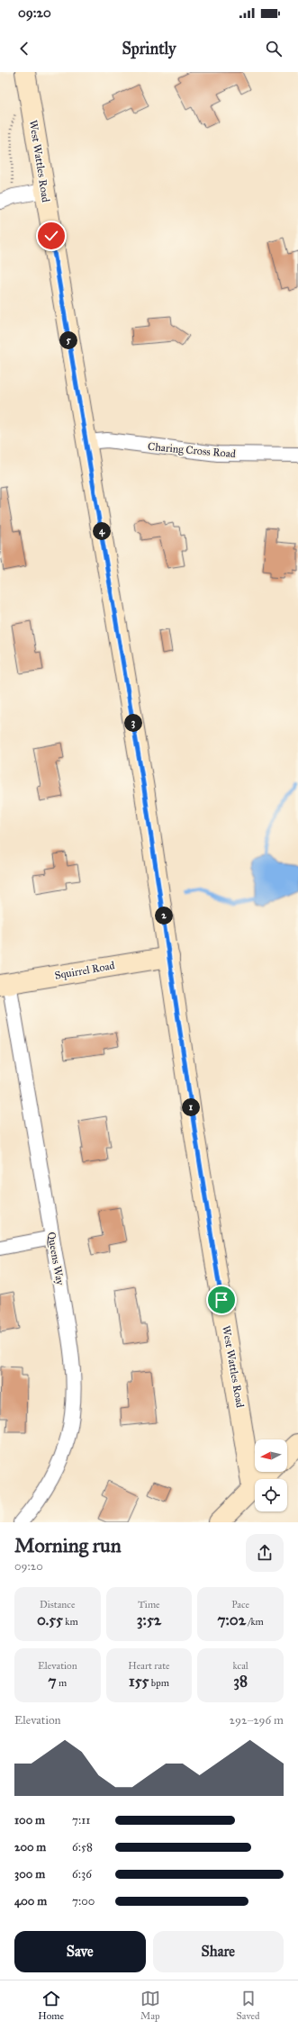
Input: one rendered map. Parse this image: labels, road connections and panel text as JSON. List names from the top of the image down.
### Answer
{
  "streets": {
    "street": [
      "West Wattles Road",
      "Charing Cross Road",
      "Squirrel Road",
      "Queens Way"
    ]
  },
  "crossings": [
    ["West Wattles Road", "Charing Cross Road"],
    ["West Wattles Road", "Squirrel Road"],
    ["Squirrel Road", "Queens Way"]
  ],
  "north": "left",
  "page": {
    "status": "09:20",
    "header": "Sprintly",
    "pins": [
      "5",
      "4",
      "3",
      "2",
      "1"
    ],
    "heading": ["Morning run", "09:20"],
    "stats": [
      ["Distance", "0.55 km"],
      ["Time", "3:52"],
      ["Pace", "7:02 /km"],
      ["Elevation", "7 m"],
      ["Heart rate", "155 bpm"],
      ["kcal", "38"]
    ],
    "chart": ["Elevation", "292–296 m"],
    "list": [
      {
        "name": "100 m",
        "note": "7:11"
      },
      {
        "name": "200 m",
        "note": "6:58"
      },
      {
        "name": "300 m",
        "note": "6:36"
      },
      {
        "name": "400 m",
        "note": "7:00"
      }
    ],
    "buttons": ["Save", "Share"],
    "tabs": ["Home", "Map", "Saved"]
  }
}
